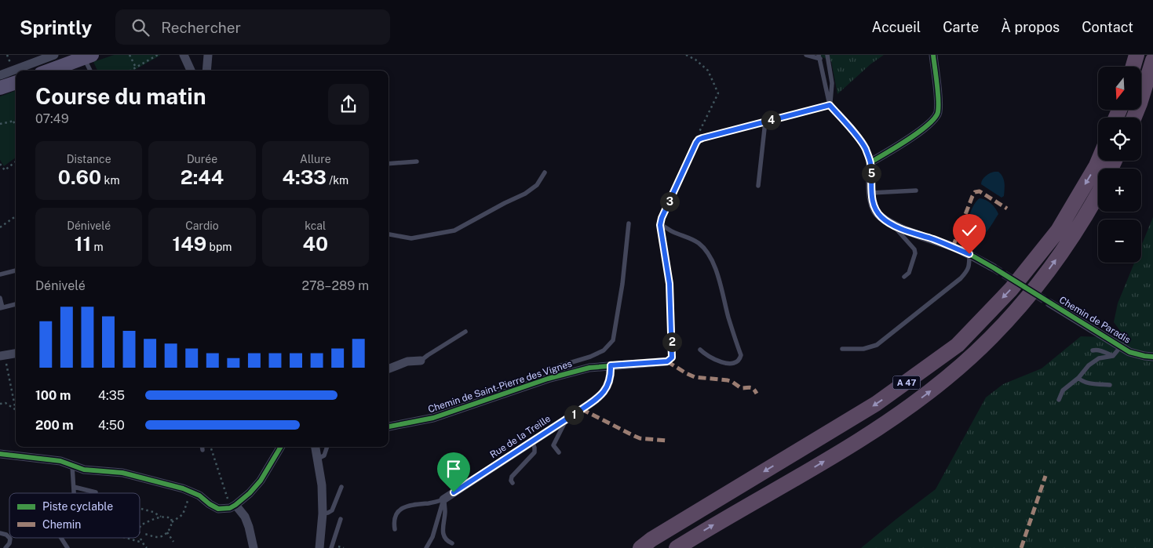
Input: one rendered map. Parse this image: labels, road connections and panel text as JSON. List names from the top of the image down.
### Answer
{
  "streets": {
    "highway": ["A 47"],
    "street": ["Chemin de Paradis", "Chemin de Saint-Pierre des Vignes", "Rue de la Treille"]
  },
  "crossings": [
    ["Chemin de Saint-Pierre des Vignes", "Rue de la Treille"]
  ],
  "legend": ["Piste cyclable", "Chemin"],
  "north": "bottom",
  "page": {
    "header": "Sprintly",
    "search": "Rechercher",
    "nav": [
      "Accueil",
      "Carte",
      "À propos",
      "Contact"
    ],
    "map_buttons": ["+", "−"],
    "heading": ["Course du matin", "07:49"],
    "pins": [
      "4",
      "5",
      "3",
      "2",
      "1"
    ],
    "stats": [
      ["Distance", "0.60 km"],
      ["Durée", "2:44"],
      ["Allure", "4:33 /km"],
      ["Dénivelé", "11 m"],
      ["Cardio", "149 bpm"],
      ["kcal", "40"]
    ],
    "chart": ["Dénivelé", "278–289 m"],
    "list": [
      {
        "name": "100 m",
        "note": "4:35"
      },
      {
        "name": "200 m",
        "note": "4:50"
      }
    ]
  }
}
